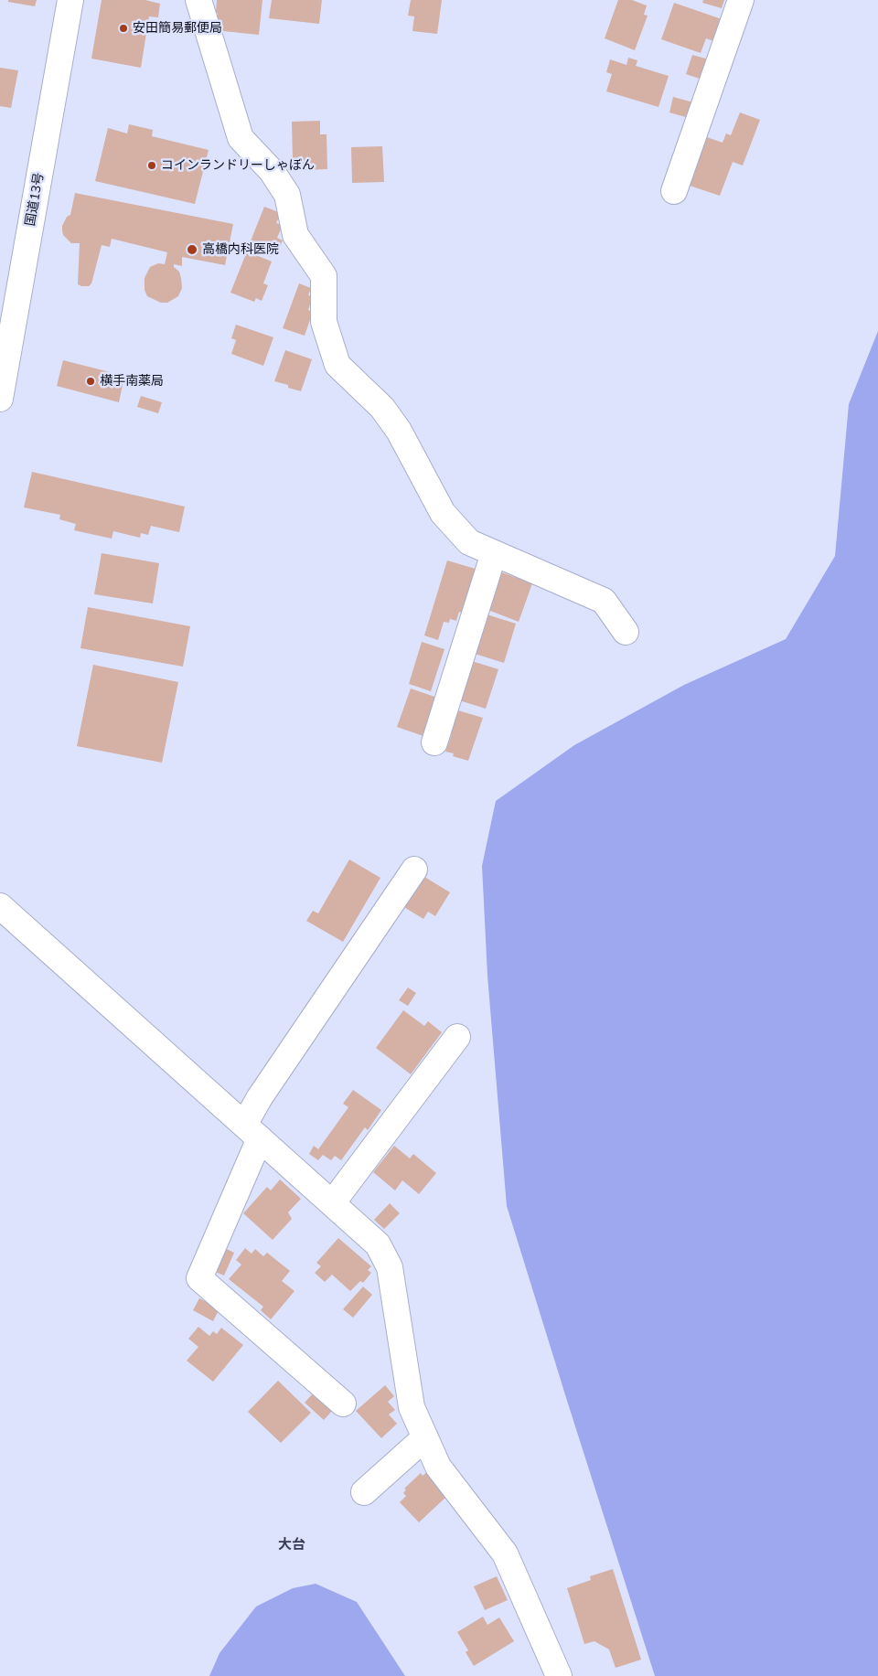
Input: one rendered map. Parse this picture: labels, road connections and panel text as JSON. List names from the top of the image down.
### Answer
{
  "streets": {
    "main road": ["国道13号"]
  },
  "districts": ["大台"],
  "places": [
    "安田簡易郵便局",
    "コインランドリーしゃぼん",
    "高橋内科医院",
    "横手南薬局"
  ]
}
